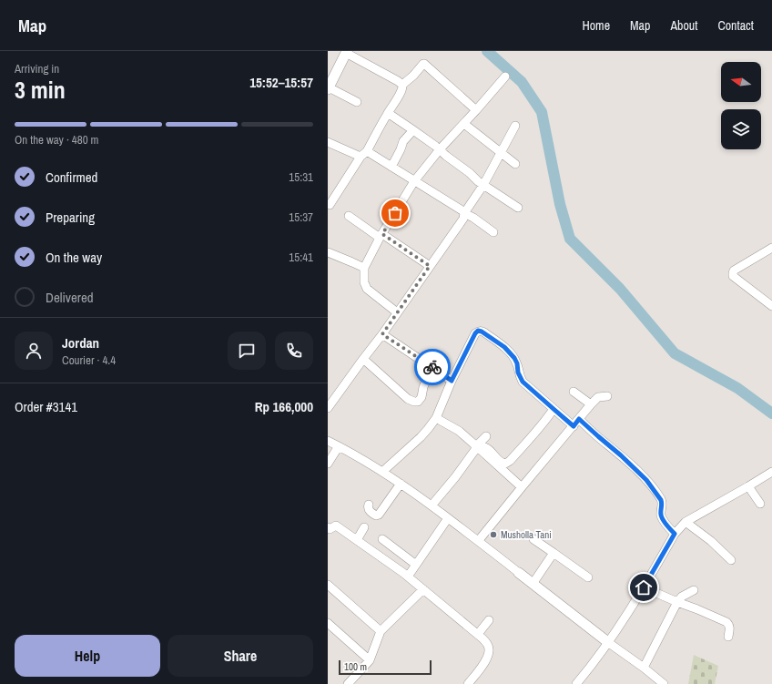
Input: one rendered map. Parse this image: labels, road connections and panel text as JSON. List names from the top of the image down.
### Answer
{
  "places": ["Musholla Tani"],
  "scale_bar": "100 m",
  "north": "left",
  "page": {
    "header": "Map",
    "nav": [
      "Home",
      "Map",
      "About",
      "Contact"
    ],
    "heading": ["3 min", "Arriving in", "15:52–15:57"],
    "panel": [
      "Jordan",
      "Courier · 4.4",
      "Order #3141",
      "Rp 166,000"
    ],
    "bar": "On the way · 480 m",
    "list": [
      ["Confirmed", "15:31"],
      ["Preparing", "15:37"],
      ["On the way", "15:41"],
      "Delivered"
    ],
    "buttons": ["Help", "Share"],
    "scale": "100 m"
  }
}
